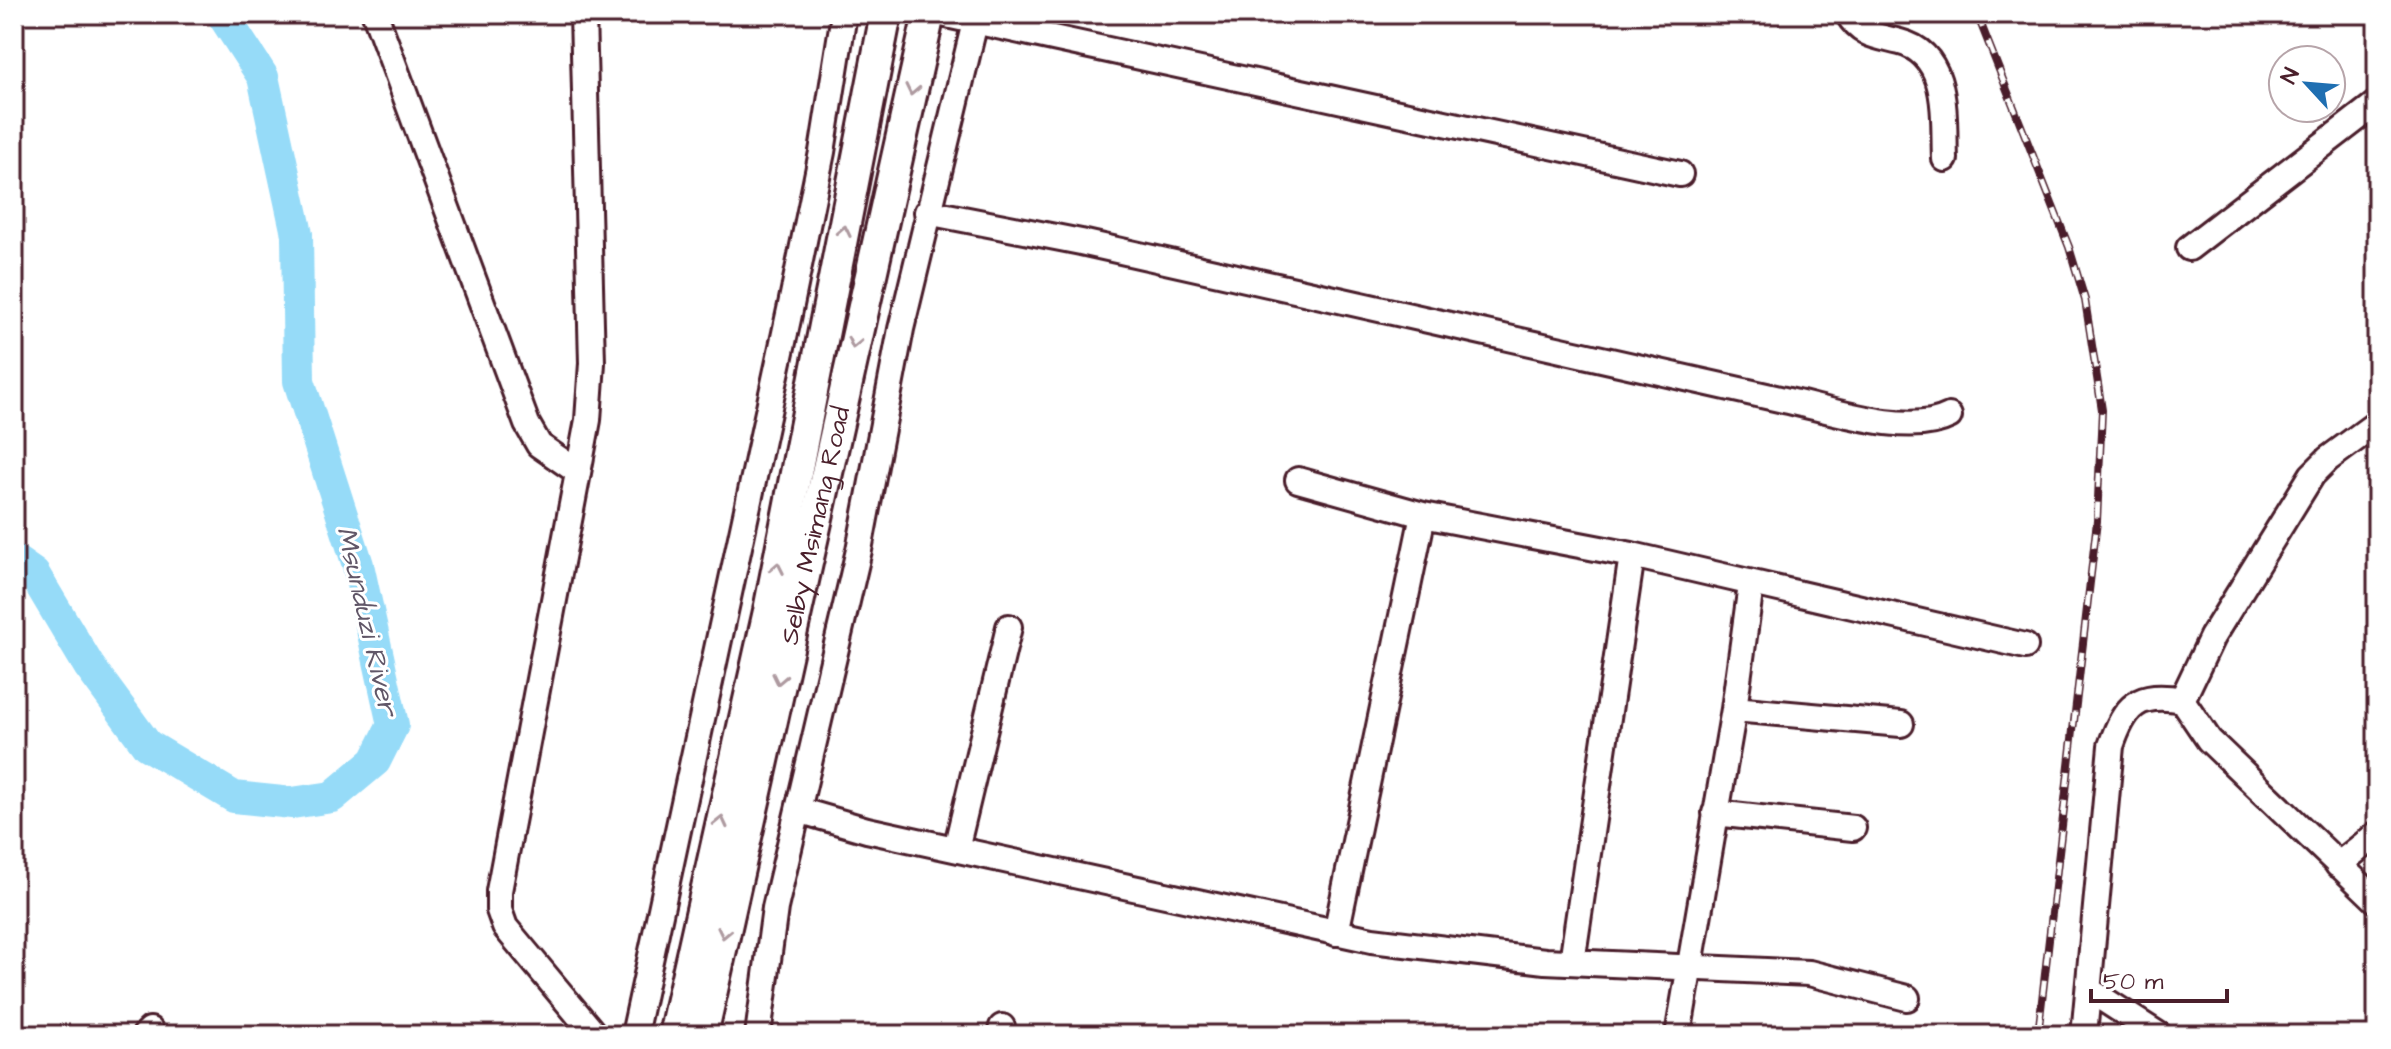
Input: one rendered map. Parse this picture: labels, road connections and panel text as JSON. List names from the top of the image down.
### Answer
{
  "streets": {
    "main road": ["Selby Msimang Road"]
  },
  "water": ["Msunduzi River"],
  "scale_bar": "50 m",
  "north": "top left"
}
